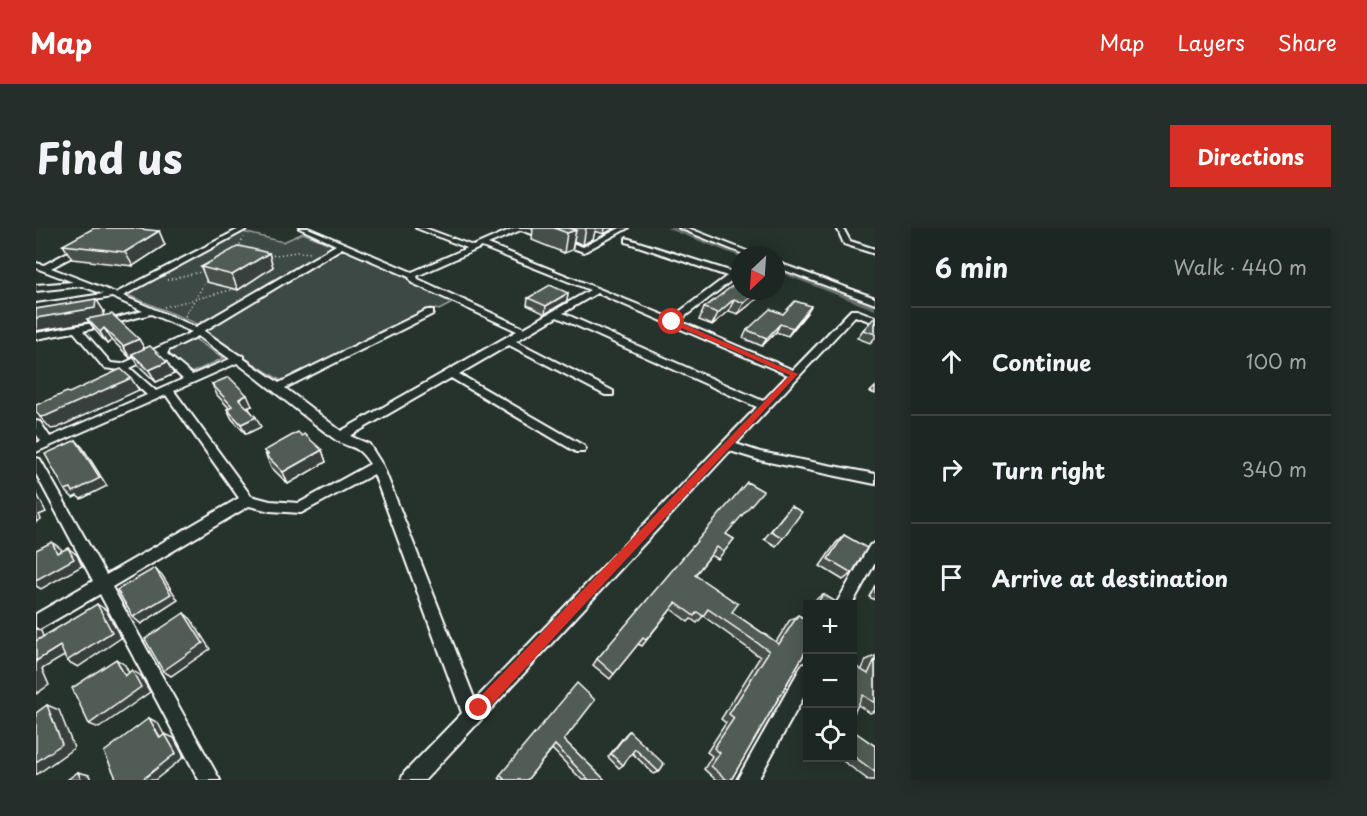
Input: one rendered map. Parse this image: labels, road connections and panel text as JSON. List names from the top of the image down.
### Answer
{
  "north": "bottom left",
  "page": {
    "header": "Map",
    "nav": ["Map", "Layers", "Share"],
    "title": "Find us",
    "buttons": "Directions",
    "heading": ["6 min", "Walk · 440 m"],
    "list": [
      ["Continue", "100 m"],
      ["Turn right", "340 m"],
      "Arrive at destination"
    ],
    "map_buttons": ["+", "−"]
  }
}
